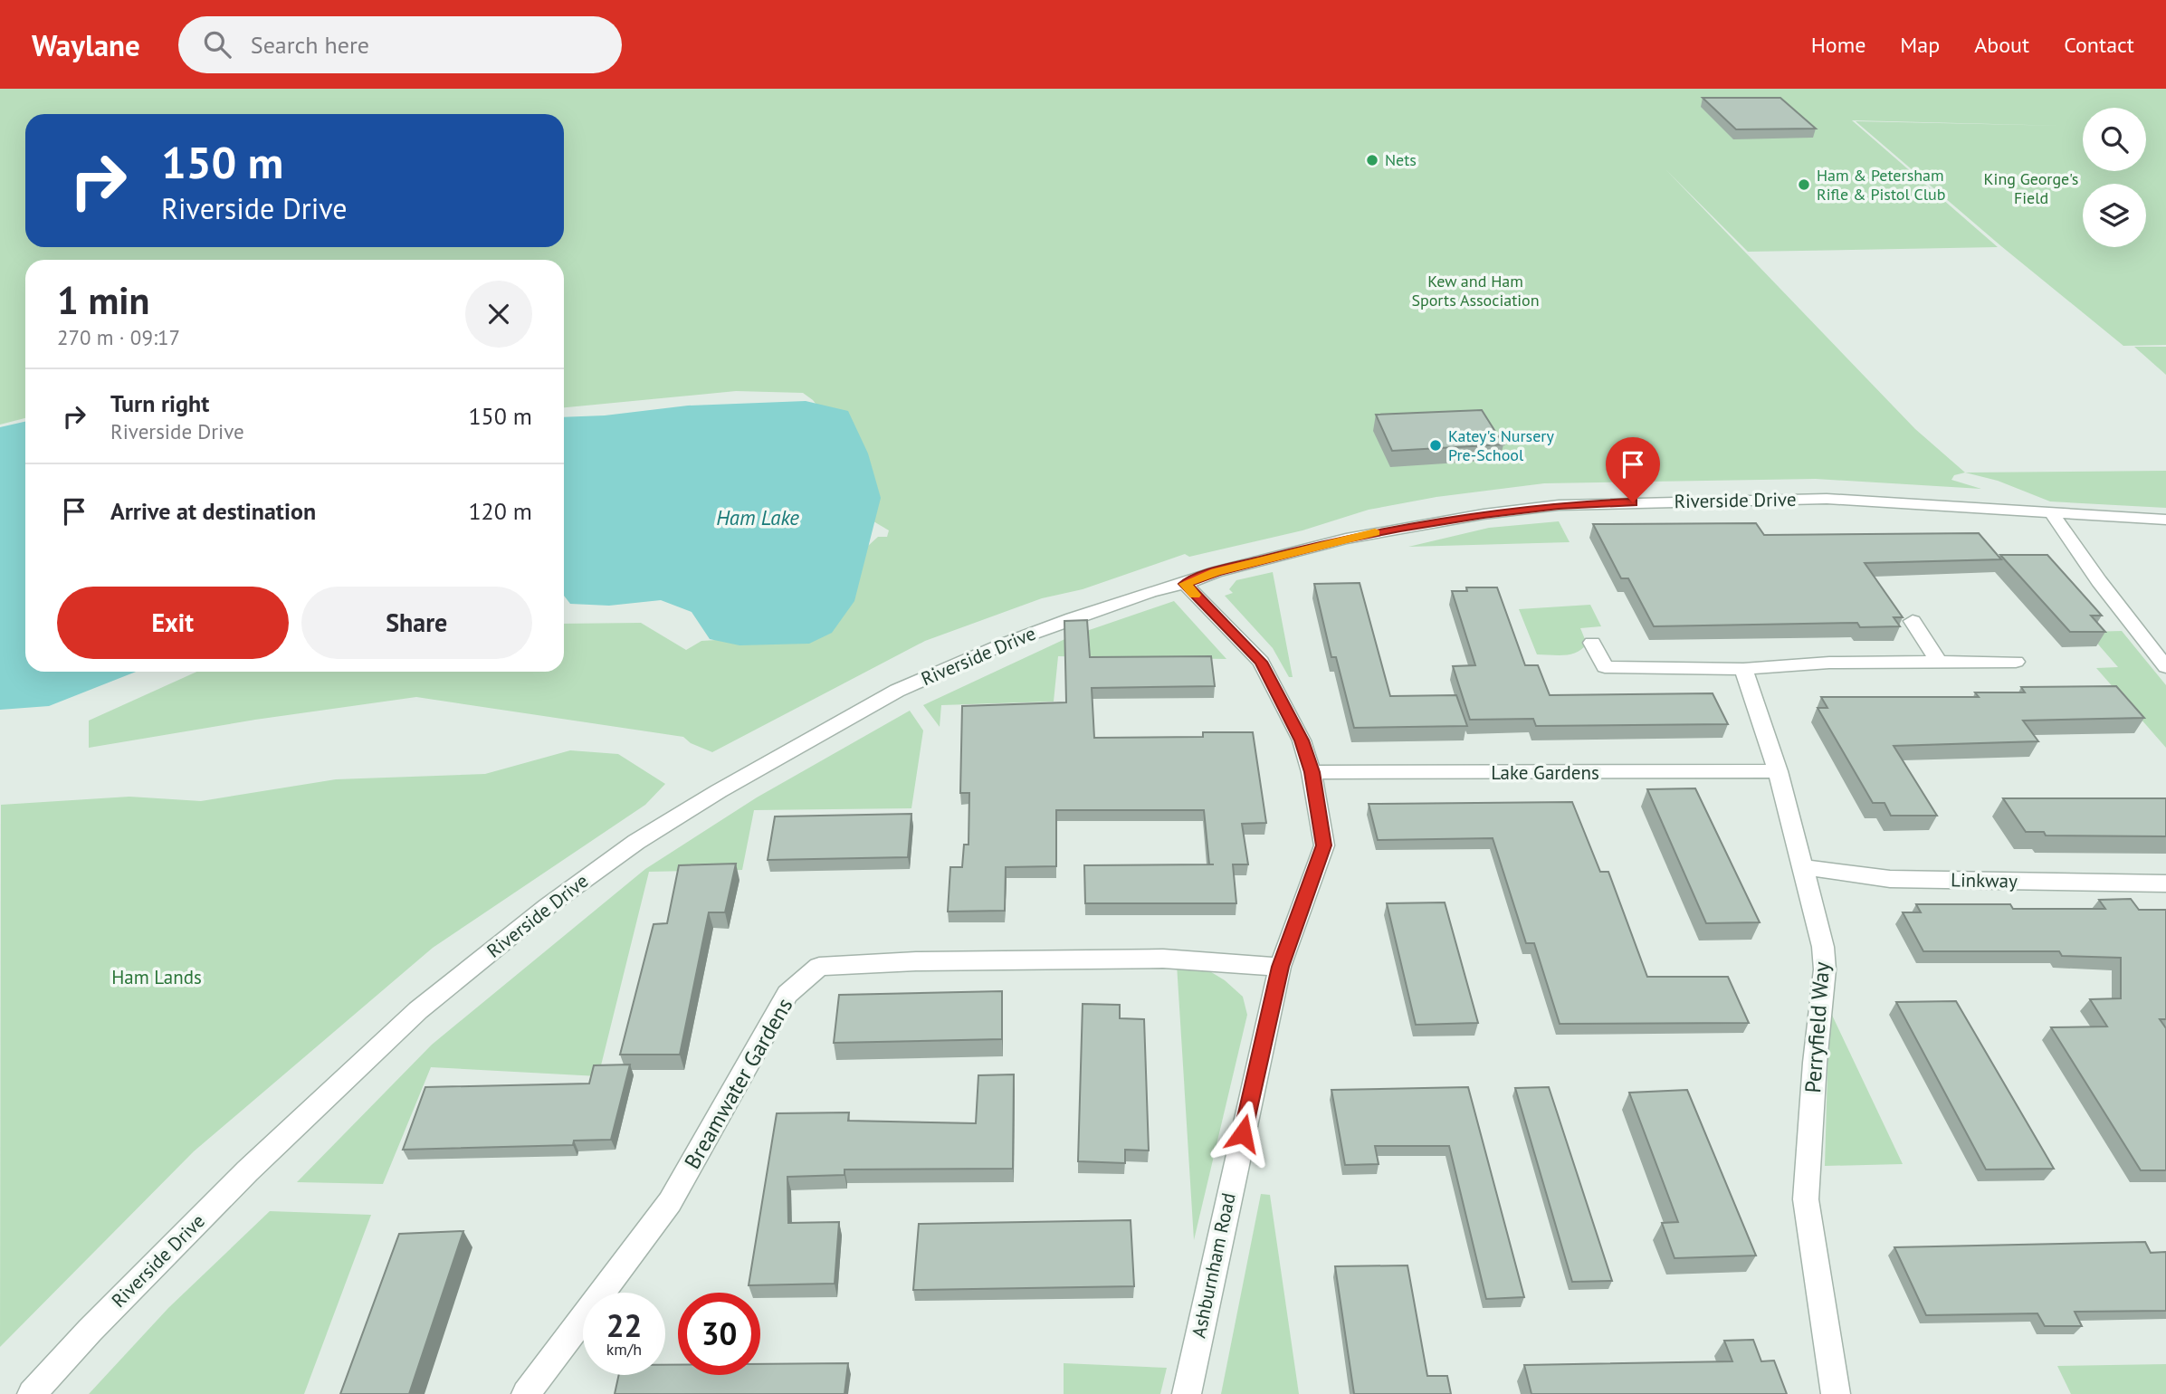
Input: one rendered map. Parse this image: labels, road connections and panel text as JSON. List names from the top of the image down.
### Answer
{
  "streets": {
    "street": [
      "Riverside Drive",
      "Lake Gardens",
      "Linkway",
      "Perryfield Way",
      "Breamwater Gardens",
      "Ashburnham Road"
    ]
  },
  "crossings": [
    ["Riverside Drive", "Ashburnham Road"],
    ["Lake Gardens", "Perryfield Way"],
    ["Lake Gardens", "Ashburnham Road"],
    ["Linkway", "Perryfield Way"],
    ["Breamwater Gardens", "Ashburnham Road"]
  ],
  "water": ["Ham Lake"],
  "parks": ["King George's Field", "Kew and Ham Sports Association", "Ham Lands"],
  "places": ["Nets", "Ham & Petersham Rifle & Pistol Club", "Katey's Nursery Pre-School"],
  "page": {
    "header": "Waylane",
    "search": "Search here",
    "nav": [
      "Home",
      "Map",
      "About",
      "Contact"
    ],
    "turn": ["150 m", "Riverside Drive"],
    "heading": ["1 min", "270 m · 09:17"],
    "list": [
      {
        "name": "Turn right",
        "note": "Riverside Drive",
        "value": "150 m"
      },
      {
        "name": "Arrive at destination",
        "value": "120 m"
      }
    ],
    "buttons": ["Exit", "Share"],
    "speed": "22 km/h",
    "limit": "30"
  }
}
